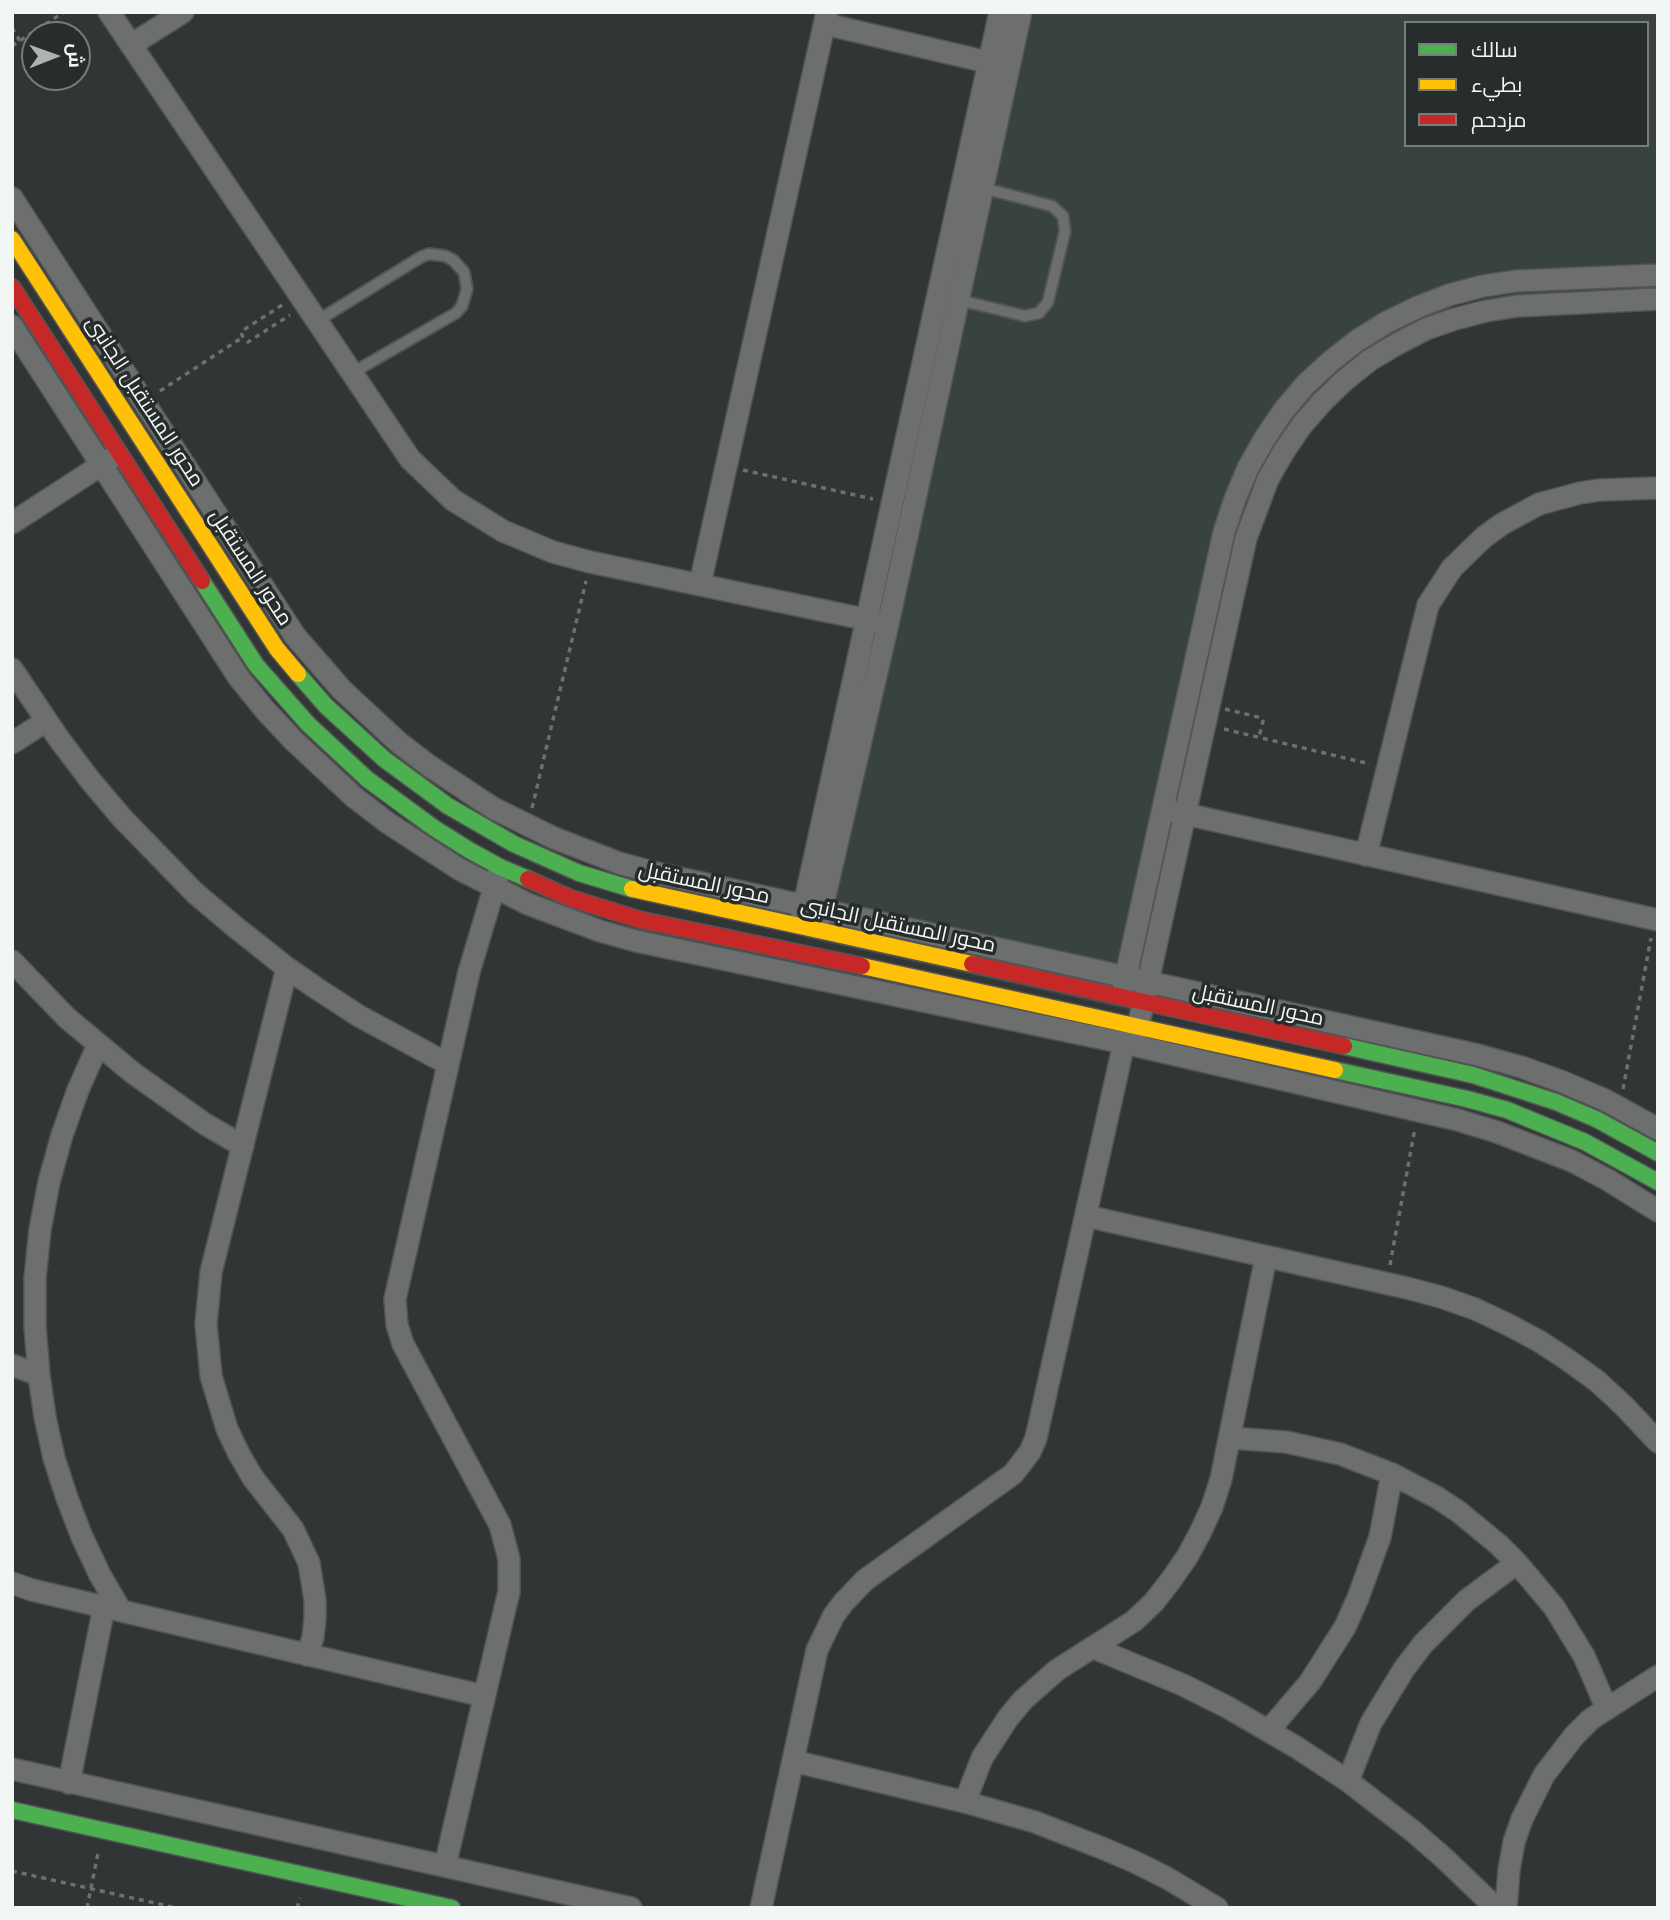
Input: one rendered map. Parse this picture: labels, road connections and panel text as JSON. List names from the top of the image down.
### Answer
{
  "streets": {
    "street": ["محور المستقبل الجانبى", "محور المستقبل"]
  },
  "crossings": [
    ["محور المستقبل الجانبى", "محور المستقبل"]
  ],
  "legend": ["سالك", "بطيء", "مزدحم"],
  "north": "right"
}
